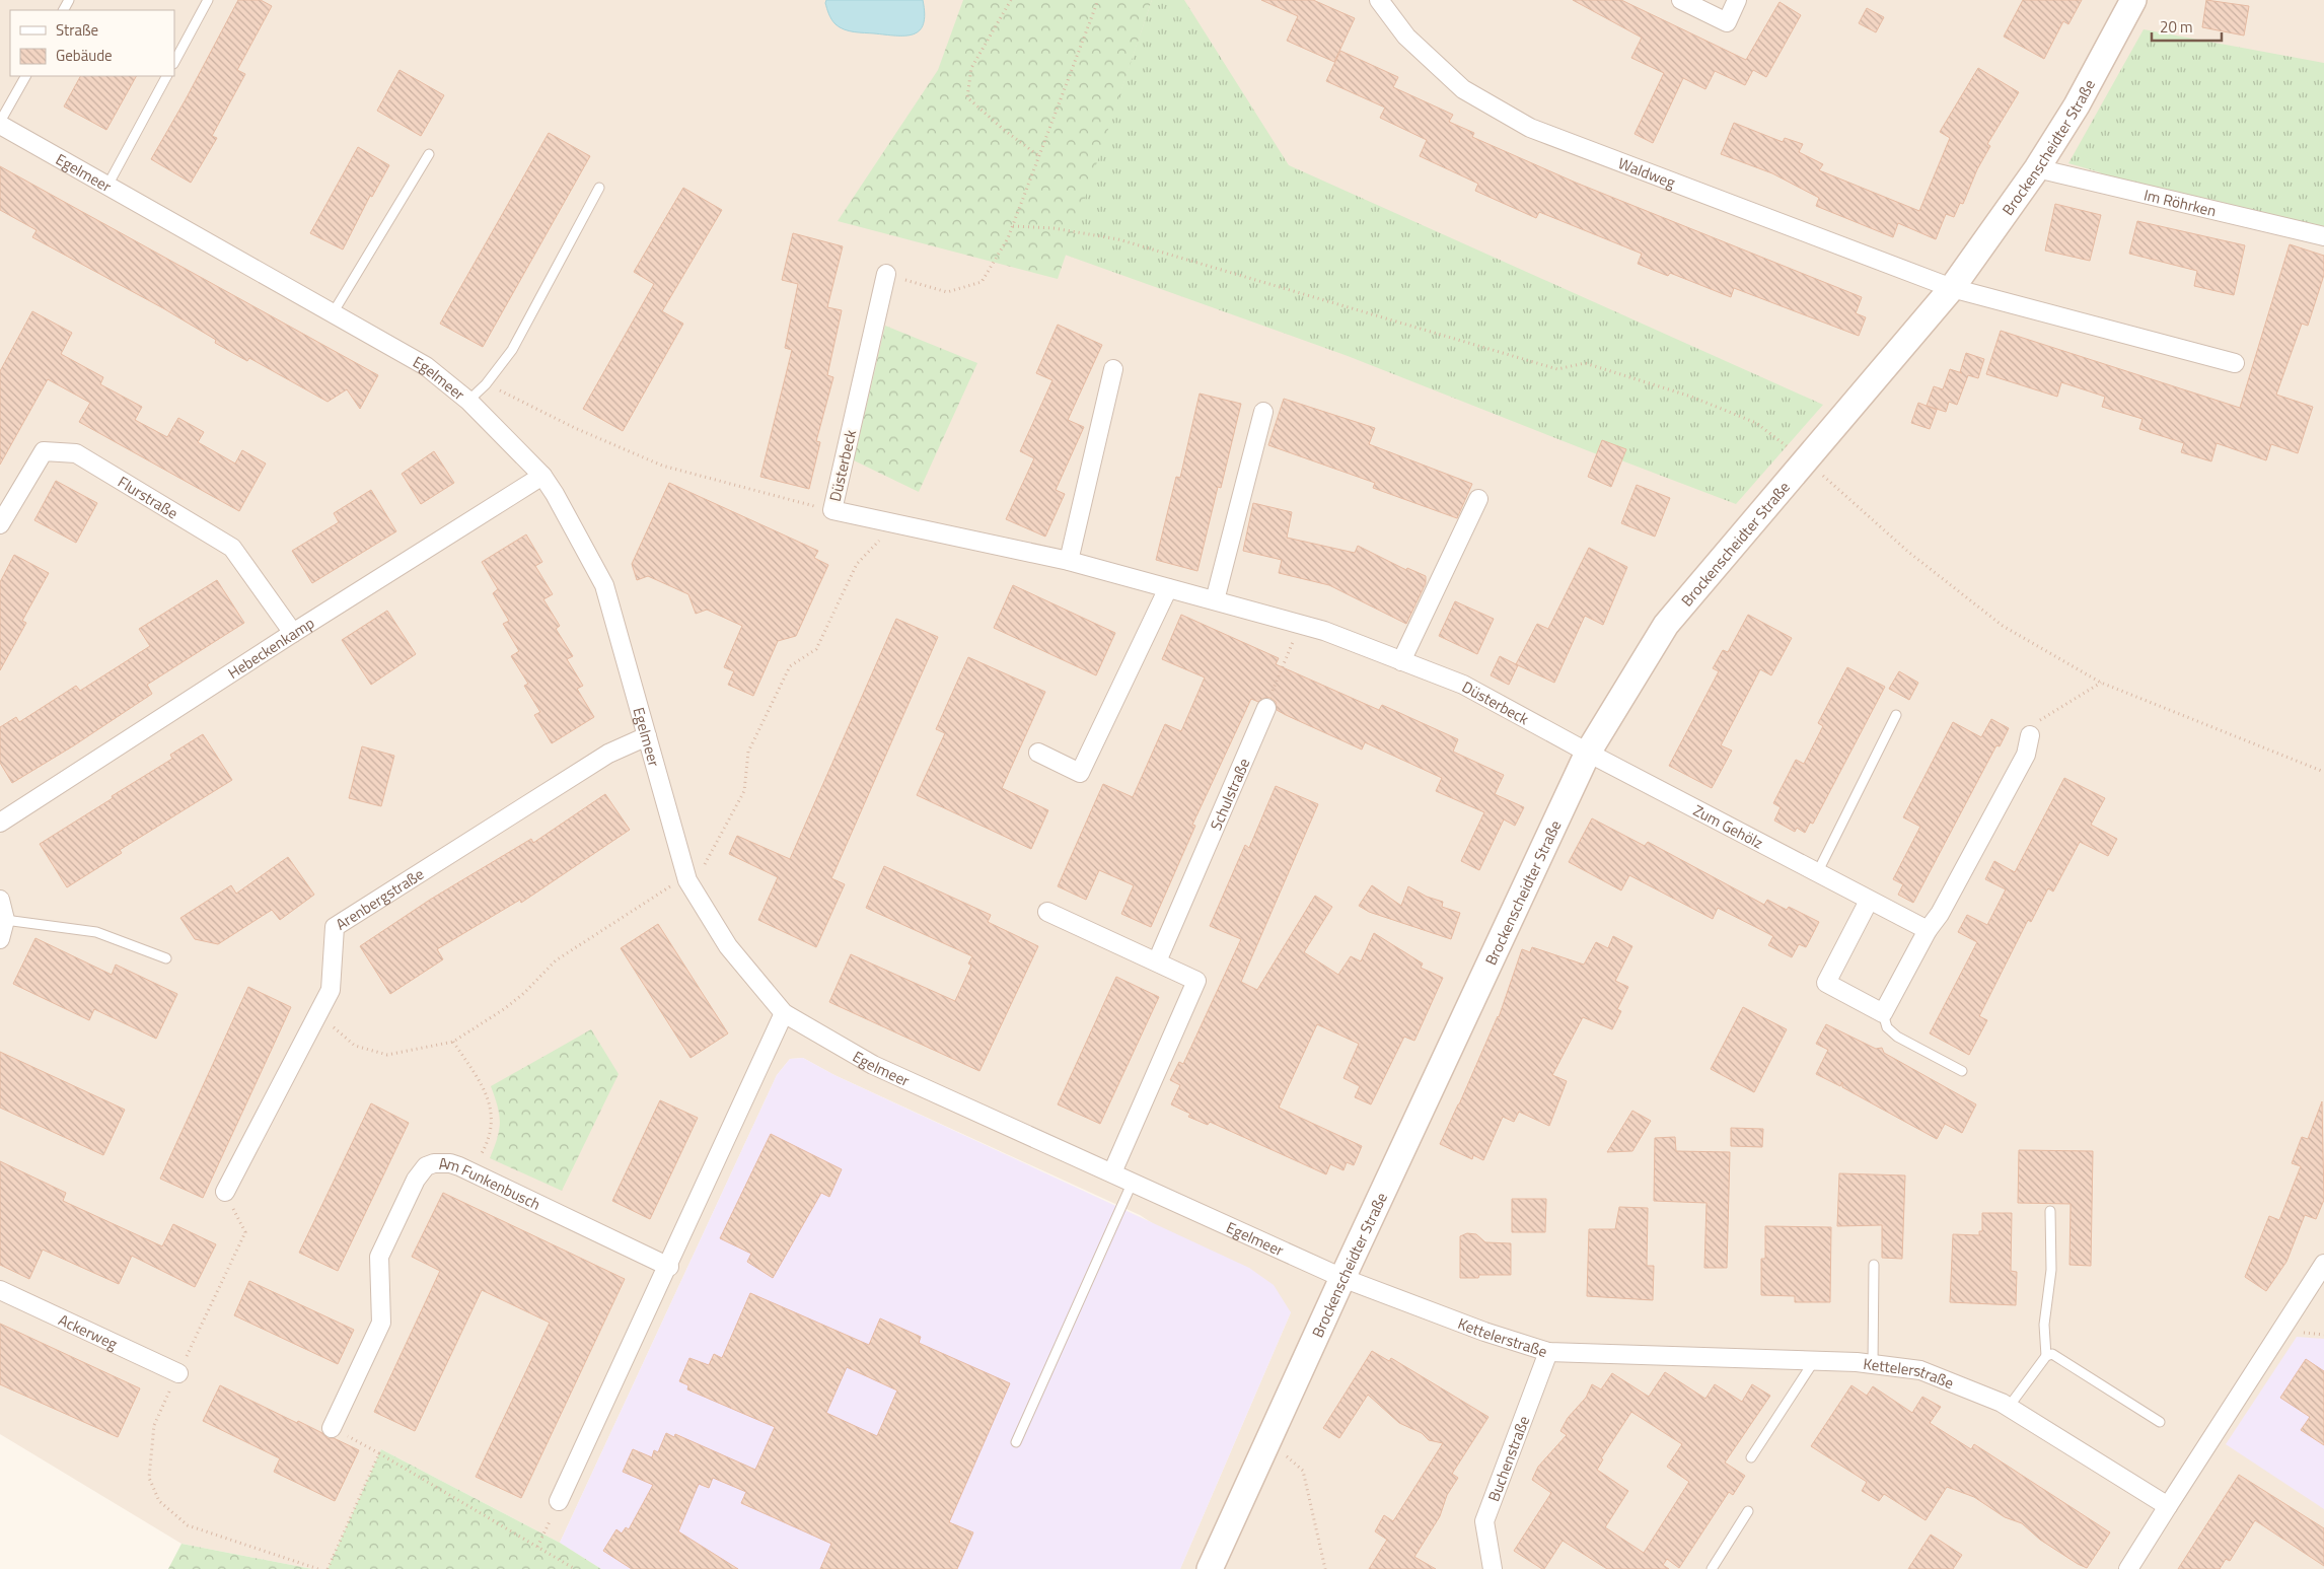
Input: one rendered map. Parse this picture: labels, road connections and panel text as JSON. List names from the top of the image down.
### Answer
{
  "streets": {
    "street": [
      "Brockenscheidter Straße",
      "Egelmeer",
      "Waldweg",
      "Im Röhrken",
      "Düsterbeck",
      "Flurstraße",
      "Hebeckenkamp",
      "Schulstraße",
      "Zum Gehölz",
      "Arenbergstraße",
      "Am Funkenbusch",
      "Ackerweg",
      "Kettelerstraße",
      "Buchenstraße"
    ]
  },
  "crossings": [
    ["Brockenscheidter Straße", "Egelmeer"],
    ["Brockenscheidter Straße", "Waldweg"],
    ["Brockenscheidter Straße", "Im Röhrken"],
    ["Brockenscheidter Straße", "Düsterbeck"],
    ["Brockenscheidter Straße", "Zum Gehölz"],
    ["Brockenscheidter Straße", "Kettelerstraße"],
    ["Egelmeer", "Hebeckenkamp"],
    ["Egelmeer", "Arenbergstraße"],
    ["Egelmeer", "Kettelerstraße"],
    ["Düsterbeck", "Zum Gehölz"],
    ["Flurstraße", "Hebeckenkamp"],
    ["Kettelerstraße", "Buchenstraße"]
  ],
  "legend": ["Straße", "Gebäude"],
  "scale_bar": "20 m"
}
